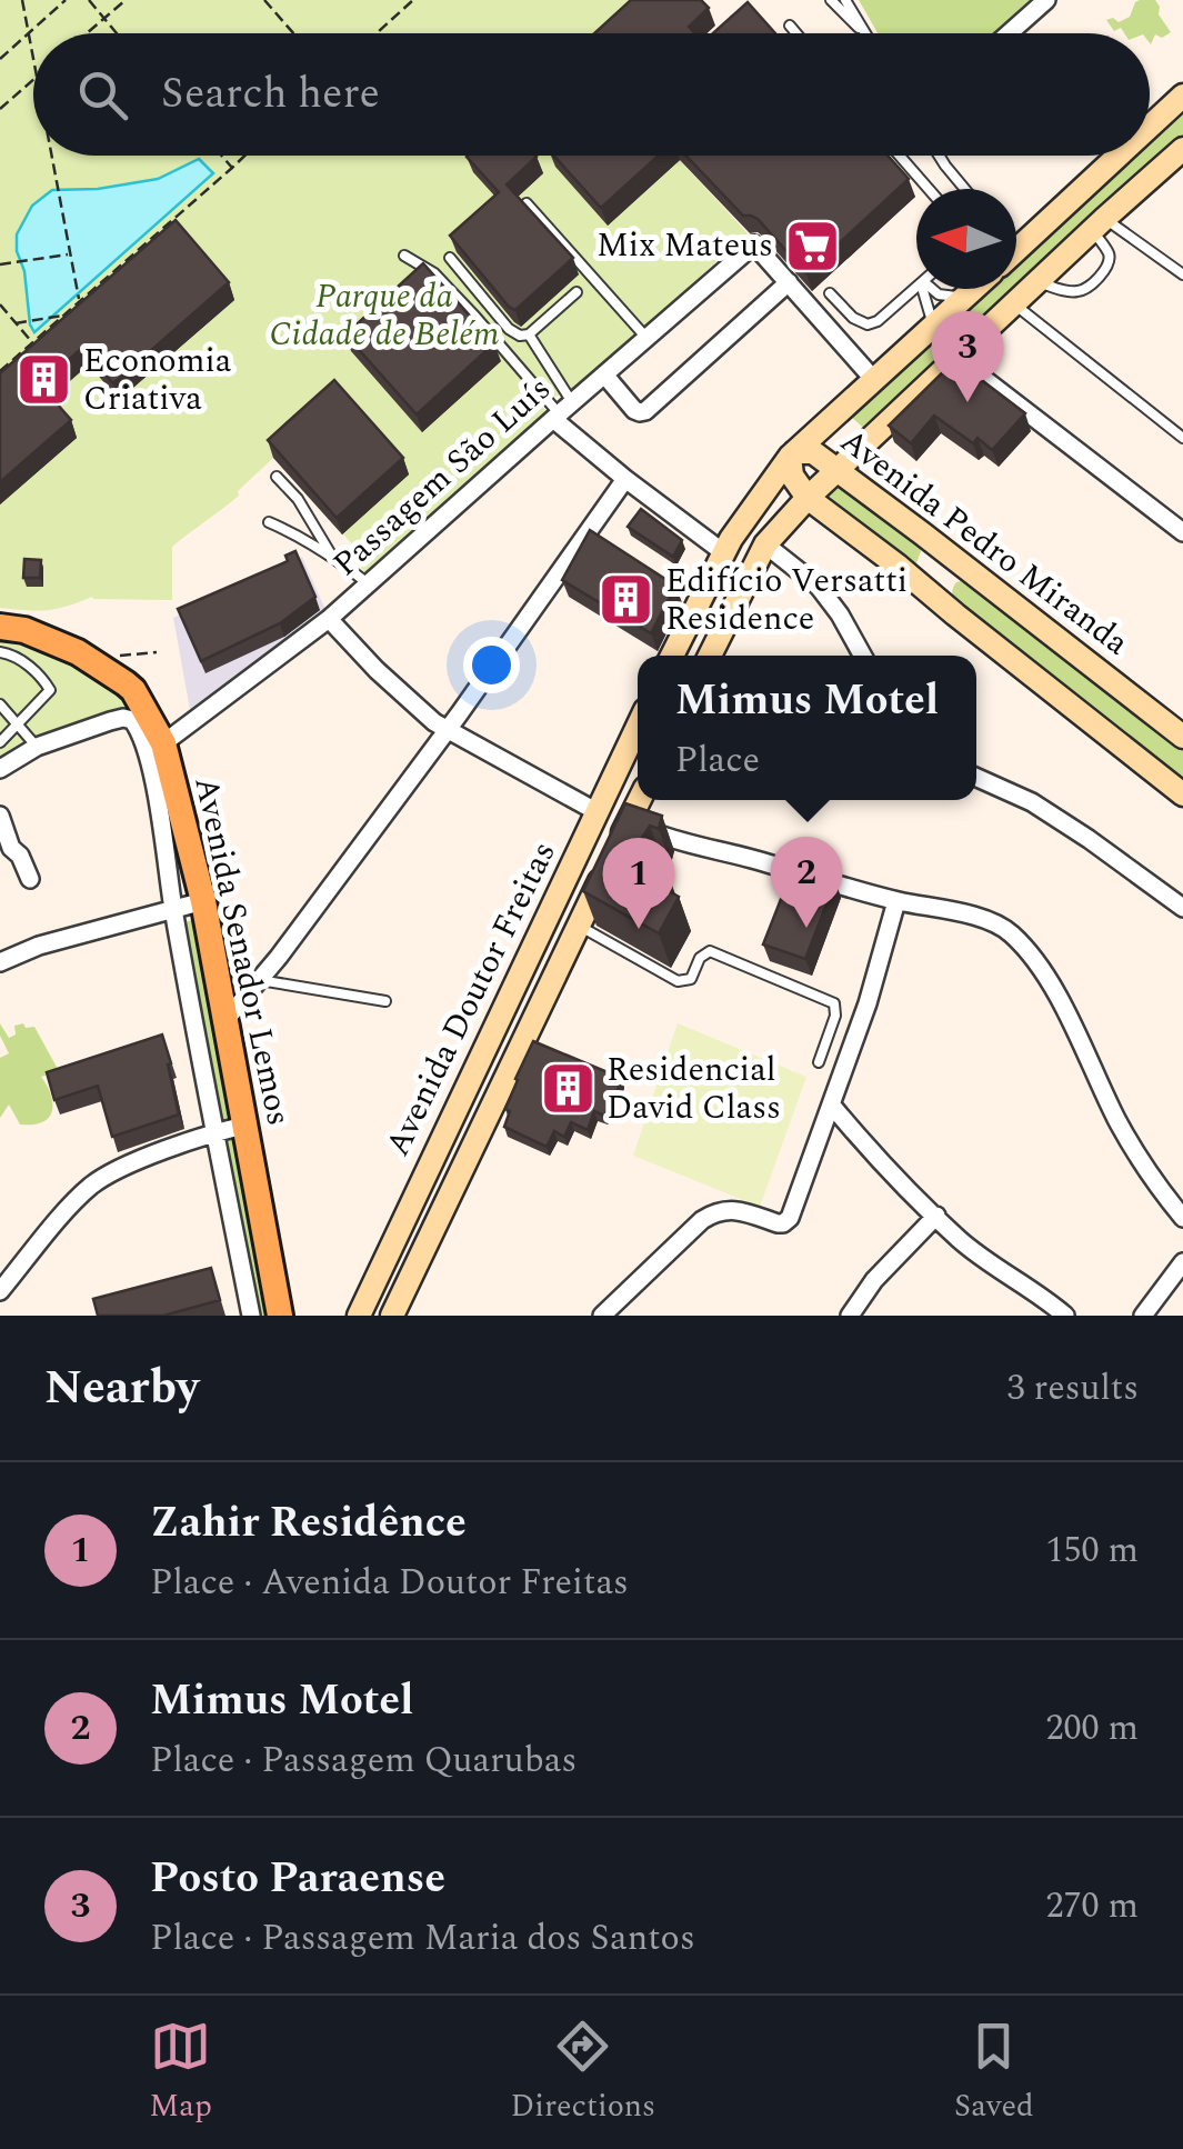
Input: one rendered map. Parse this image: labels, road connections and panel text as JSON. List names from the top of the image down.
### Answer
{
  "streets": {
    "main road": ["Avenida Pedro Miranda", "Avenida Senador Lemos", "Avenida Doutor Freitas"],
    "street": ["Passagem São Luís"]
  },
  "crossings": [
    ["Passagem São Luís", "Avenida Senador Lemos"]
  ],
  "parks": ["Parque da Cidade de Belém"],
  "places": {
    "supermarket": ["Mix Mateus"],
    "building": ["Economia Criativa", "Edifício Versatti Residence", "Residencial David Class"]
  },
  "north": "left",
  "page": {
    "search": "Search here",
    "pins": ["3", "2", "1"],
    "popup": ["Mimus Motel", "Place"],
    "heading": ["Nearby", "3 results"],
    "list": [
      {
        "mark": "1",
        "name": "Zahir Residênce",
        "note": "Place · Avenida Doutor Freitas",
        "value": "150 m"
      },
      {
        "mark": "2",
        "name": "Mimus Motel",
        "note": "Place · Passagem Quarubas",
        "value": "200 m"
      },
      {
        "mark": "3",
        "name": "Posto Paraense",
        "note": "Place · Passagem Maria dos Santos",
        "value": "270 m"
      }
    ],
    "nav": ["Map", "Directions", "Saved"]
  }
}
